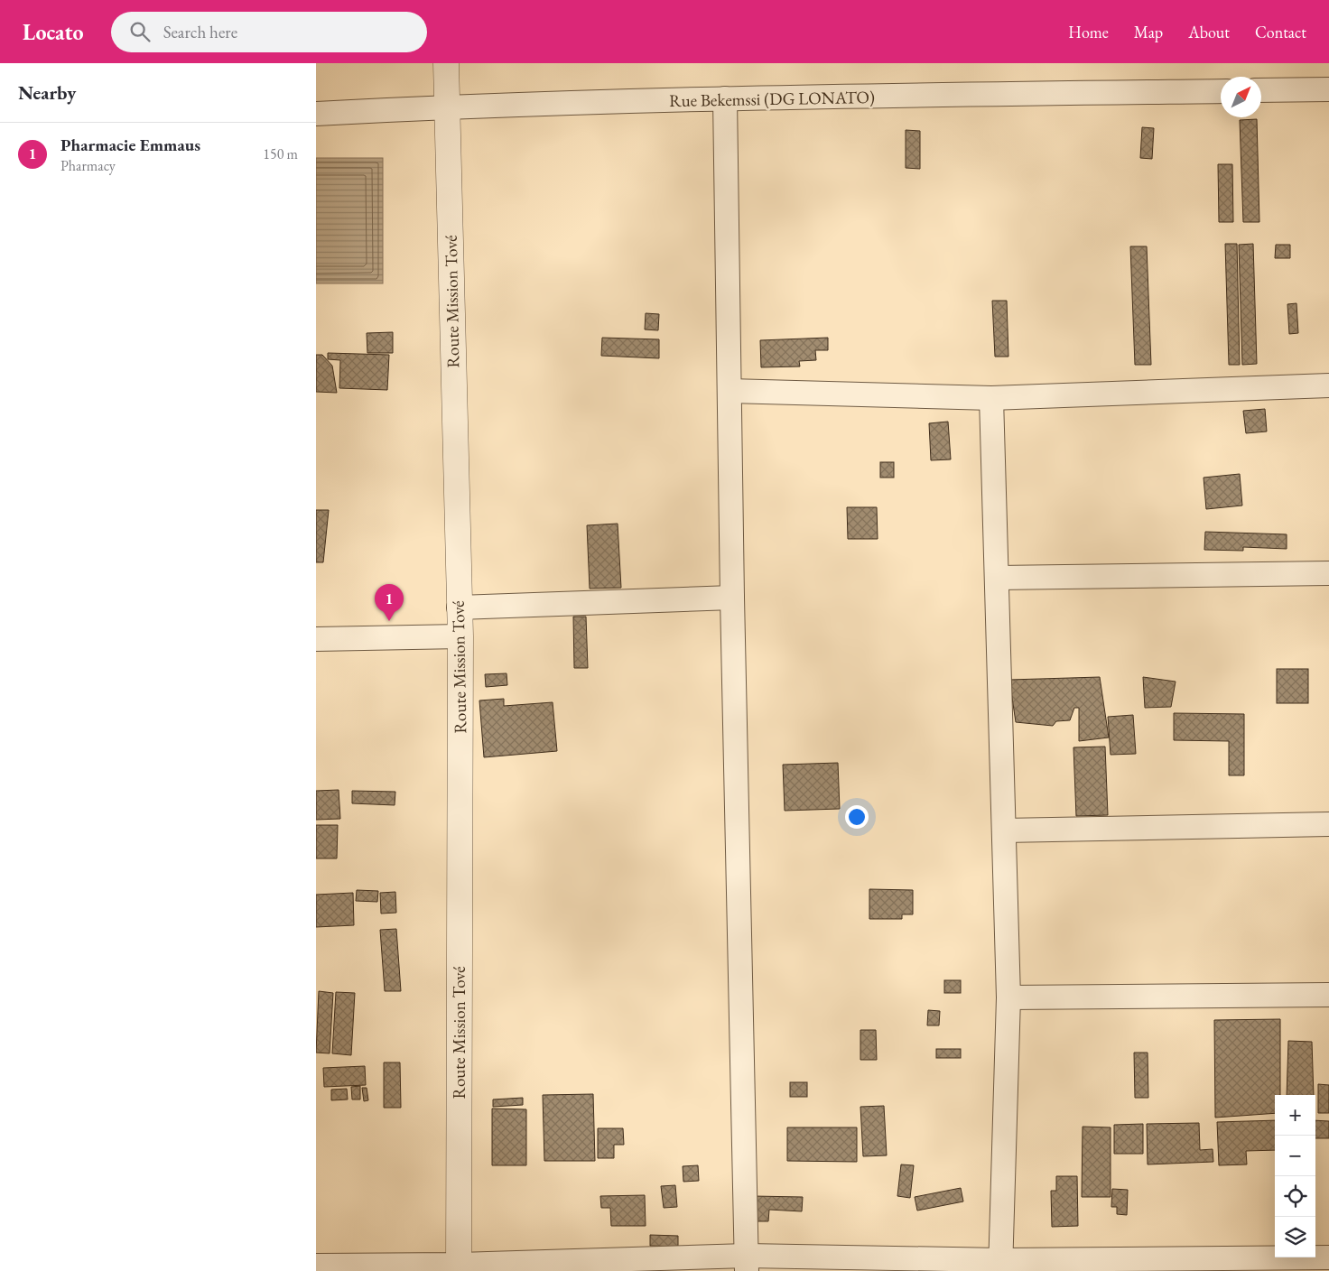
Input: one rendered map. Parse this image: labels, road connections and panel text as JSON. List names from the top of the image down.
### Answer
{
  "streets": {
    "street": ["Rue Bekemssi (DG LONATO)", "Route Mission Tové"]
  },
  "crossings": [
    ["Rue Bekemssi (DG LONATO)", "Route Mission Tové"]
  ],
  "north": "top right",
  "page": {
    "header": "Locato",
    "search": "Search here",
    "nav": [
      "Home",
      "Map",
      "About",
      "Contact"
    ],
    "heading": "Nearby",
    "list": [
      {
        "mark": "1",
        "name": "Pharmacie Emmaus",
        "note": "Pharmacy",
        "value": "150 m"
      }
    ],
    "pins": "1",
    "map_buttons": ["+", "−"]
  }
}
